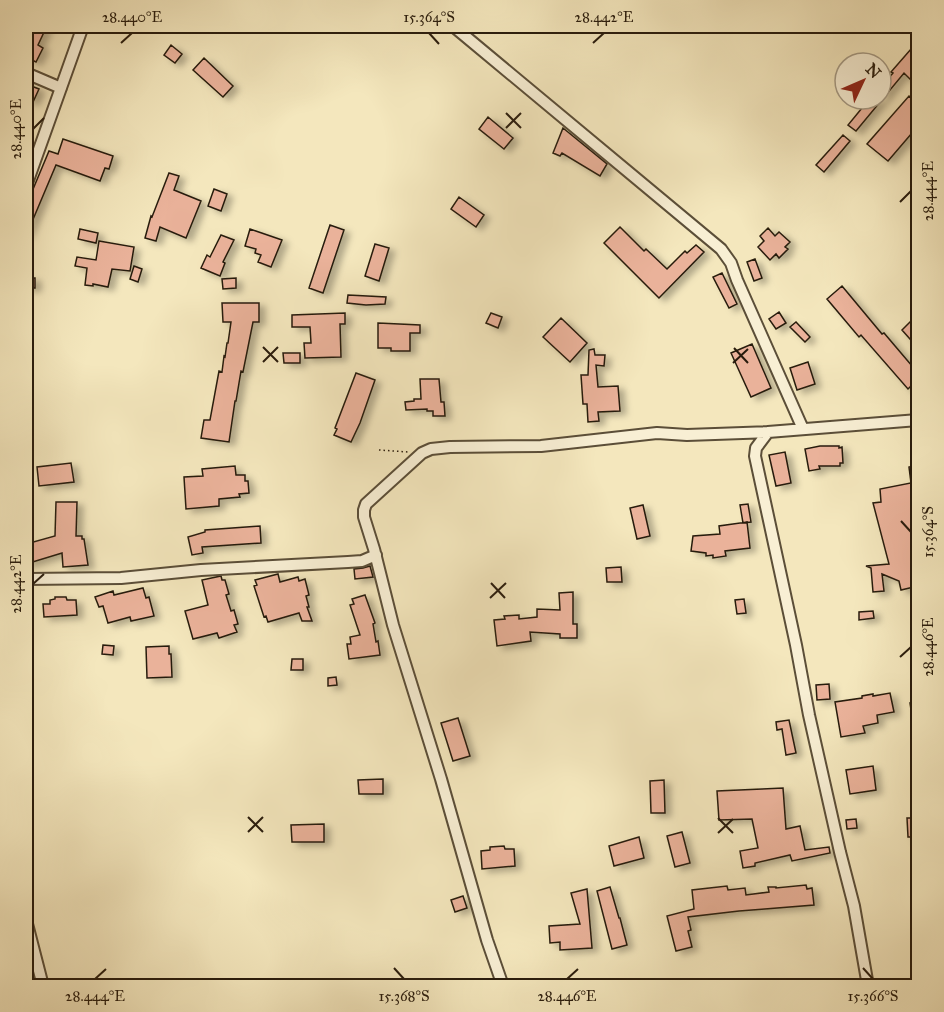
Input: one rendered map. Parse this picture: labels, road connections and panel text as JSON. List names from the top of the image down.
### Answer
{
  "north": "top right",
  "coordinates": [
    "28.440°E",
    "15.364°S",
    "28.442°E",
    "28.444°E",
    "28.446°E",
    "15.368°S",
    "15.366°S"
  ]
}
